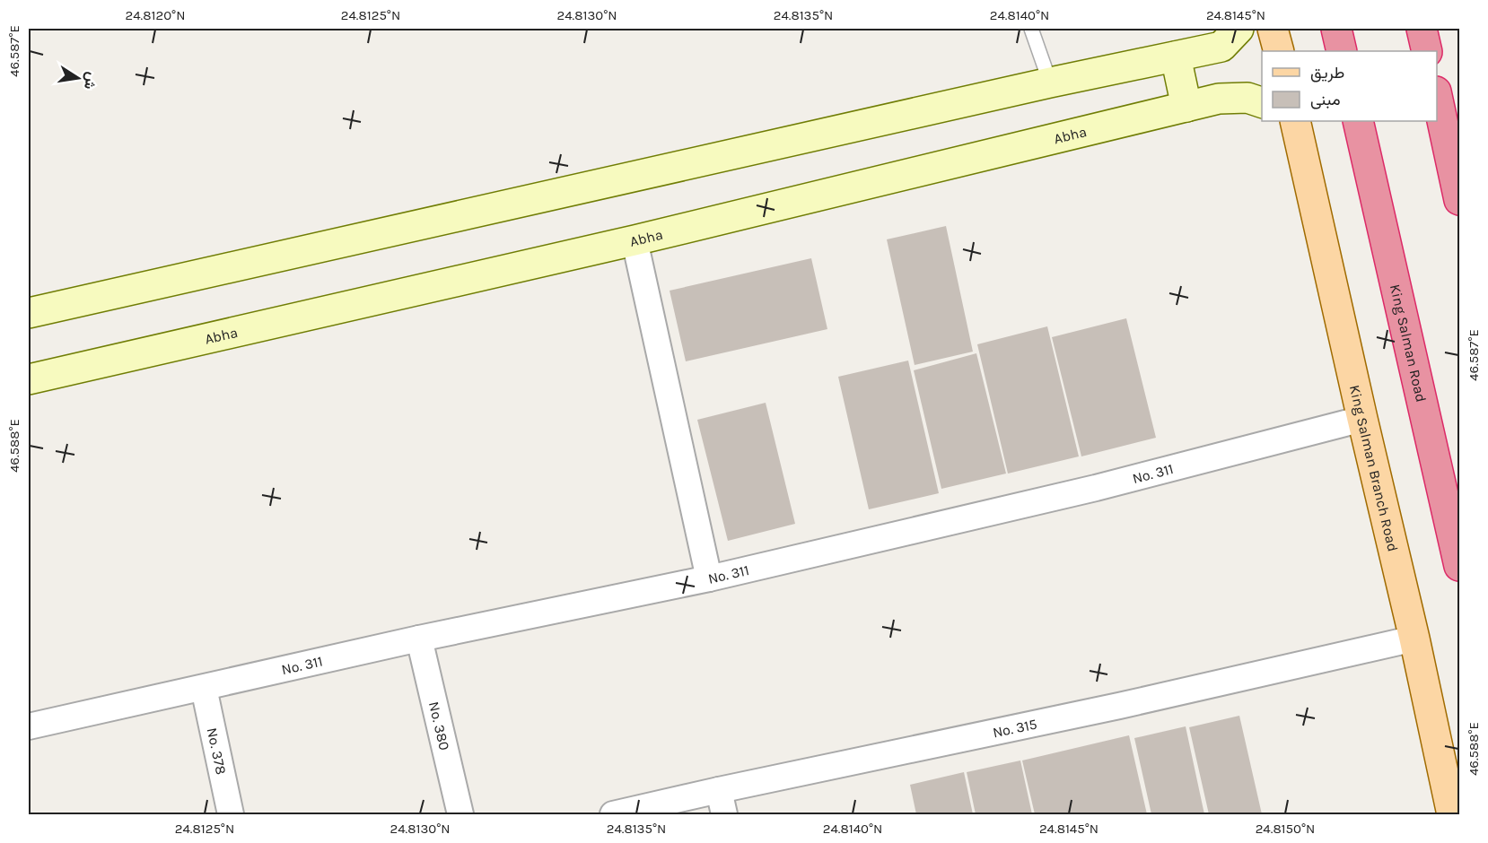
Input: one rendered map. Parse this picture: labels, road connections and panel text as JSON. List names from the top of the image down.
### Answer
{
  "streets": {
    "highway": ["King Salman Road"],
    "main road": ["King Salman Branch Road"],
    "street": [
      "Abha",
      "No. 311",
      "No. 380",
      "No. 315",
      "No. 378"
    ]
  },
  "crossings": [
    ["King Salman Branch Road", "No. 311"],
    ["King Salman Branch Road", "No. 315"],
    ["No. 311", "No. 380"],
    ["No. 311", "No. 378"]
  ],
  "legend": ["طريق", "مبنى"],
  "north": "right",
  "coordinates": [
    "24.8120°N",
    "24.8125°N",
    "24.8130°N",
    "24.8135°N",
    "24.8140°N",
    "24.8145°N",
    "46.587°E",
    "46.588°E",
    "24.8150°N"
  ]
}
